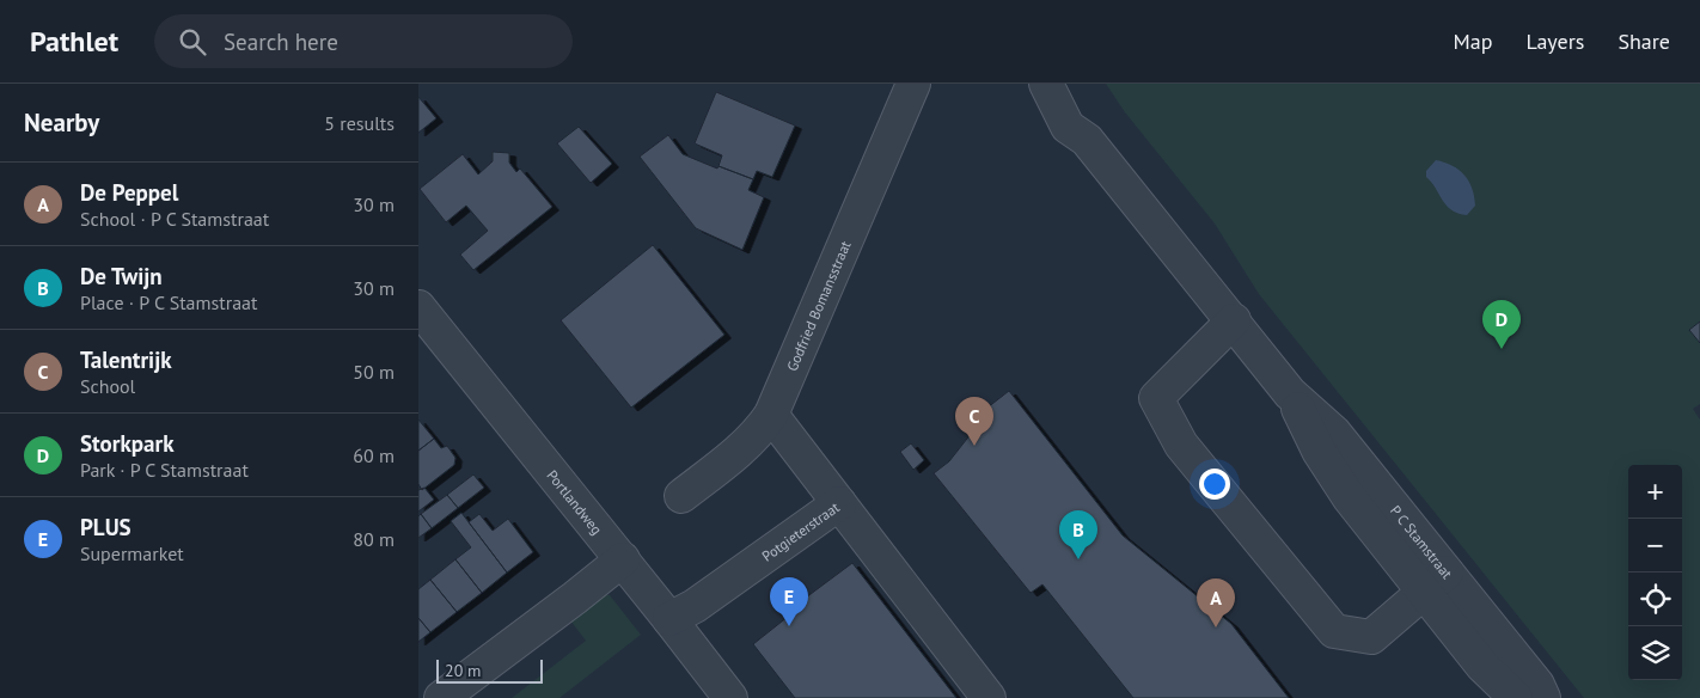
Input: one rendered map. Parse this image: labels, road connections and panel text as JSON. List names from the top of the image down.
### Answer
{
  "streets": {
    "street": [
      "Godfried Bomansstraat",
      "Portlandweg",
      "Potgieterstraat",
      "P C Stamstraat"
    ]
  },
  "crossings": [
    ["Godfried Bomansstraat", "Potgieterstraat"],
    ["Portlandweg", "Potgieterstraat"]
  ],
  "scale_bar": "20 m",
  "page": {
    "header": "Pathlet",
    "search": "Search here",
    "nav": ["Map", "Layers", "Share"],
    "heading": ["Nearby", "5 results"],
    "list": [
      {
        "mark": "A",
        "name": "De Peppel",
        "note": "School · P C Stamstraat",
        "value": "30 m"
      },
      {
        "mark": "B",
        "name": "De Twijn",
        "note": "Place · P C Stamstraat",
        "value": "30 m"
      },
      {
        "mark": "C",
        "name": "Talentrijk",
        "note": "School",
        "value": "50 m"
      },
      {
        "mark": "D",
        "name": "Storkpark",
        "note": "Park · P C Stamstraat",
        "value": "60 m"
      },
      {
        "mark": "E",
        "name": "PLUS",
        "note": "Supermarket",
        "value": "80 m"
      }
    ],
    "pins": [
      "D",
      "C",
      "B",
      "E",
      "A"
    ],
    "map_buttons": ["+", "−"],
    "scale": "20 m"
  }
}
